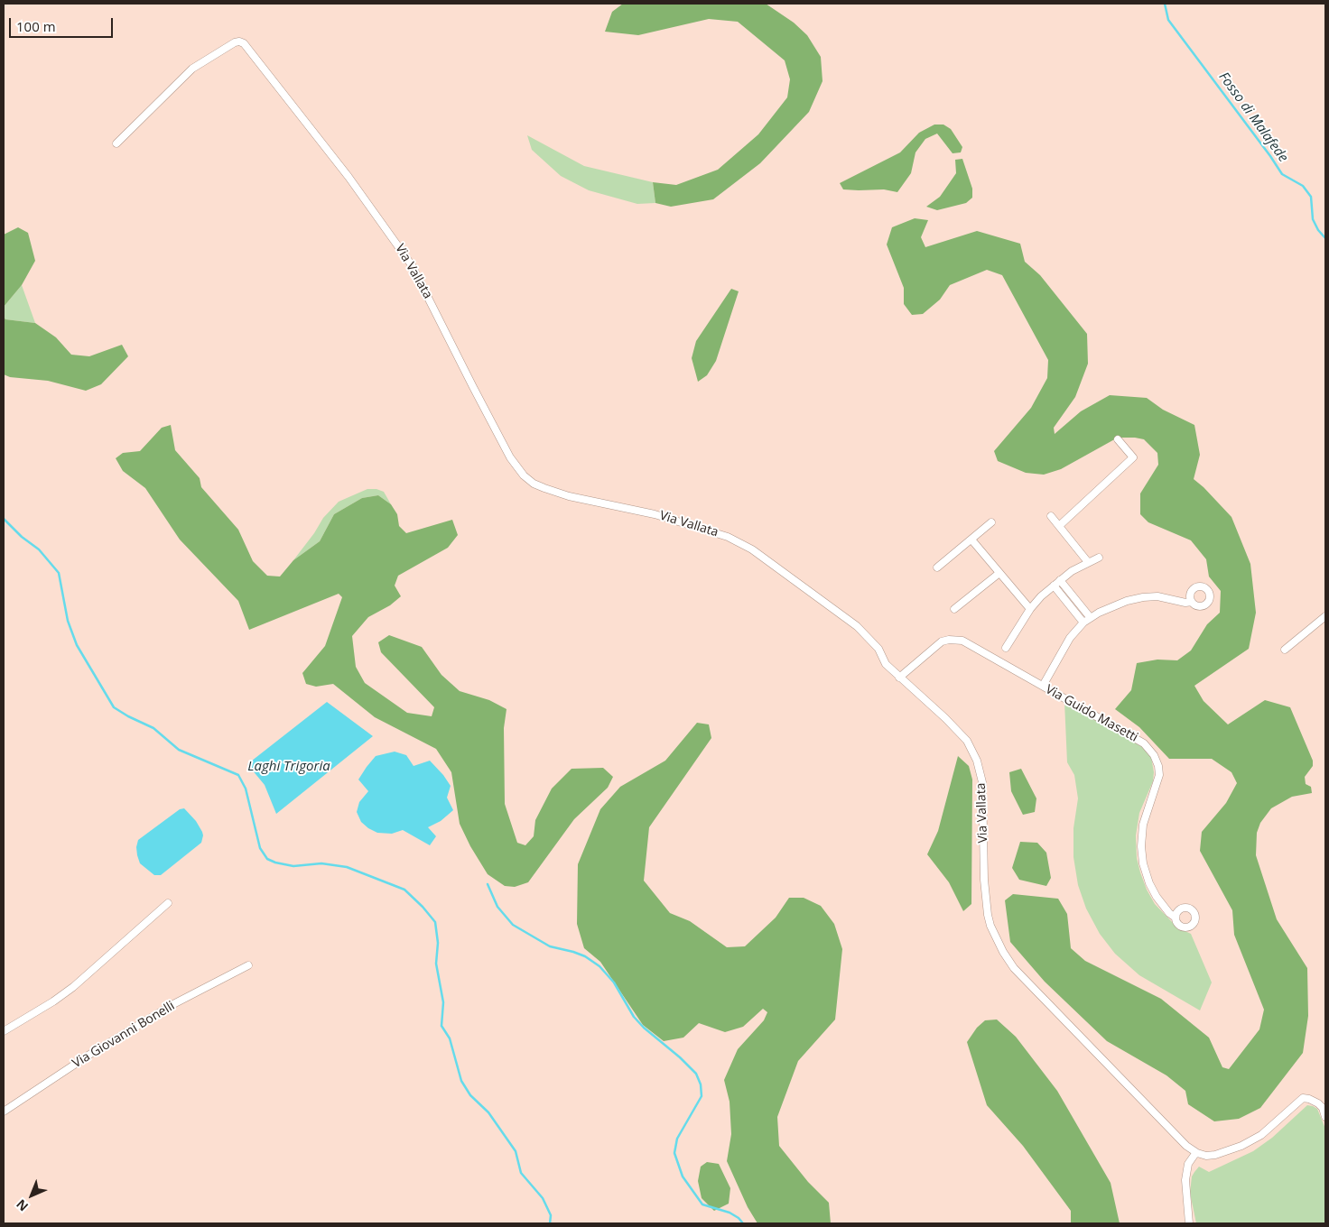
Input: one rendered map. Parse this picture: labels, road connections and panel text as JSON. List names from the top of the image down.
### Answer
{
  "streets": {
    "street": ["Via Vallata", "Via Guido Masetti", "Via Giovanni Bonelli"]
  },
  "crossings": [
    ["Via Vallata", "Via Guido Masetti"]
  ],
  "water": ["Fosso di Malafede", "Laghi Trigoria"],
  "scale_bar": "100 m",
  "north": "bottom left"
}
